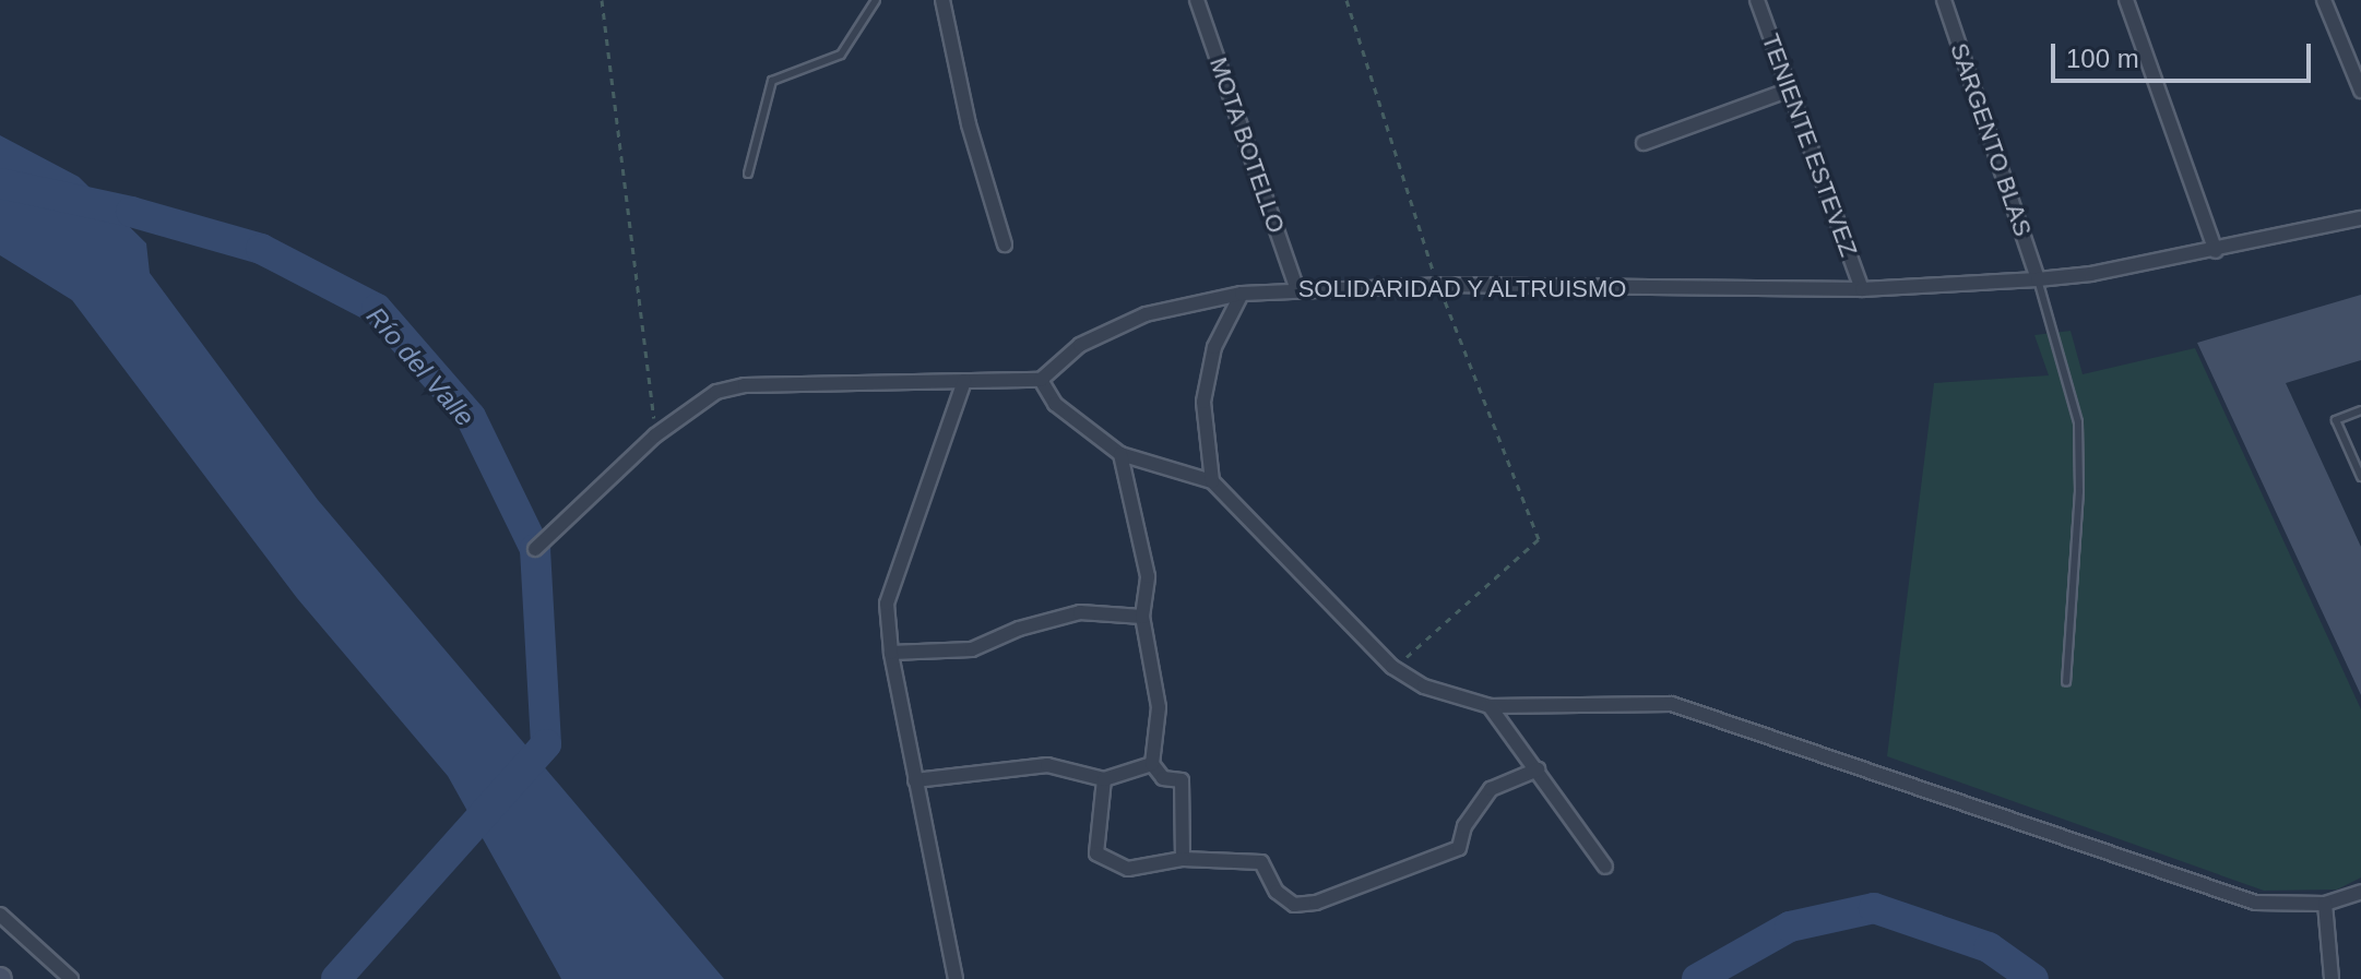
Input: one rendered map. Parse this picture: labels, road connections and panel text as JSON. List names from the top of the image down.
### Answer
{
  "streets": {
    "street": [
      "SARGENTO BLAS",
      "MOTA BOTELLO",
      "TENIENTE ESTEVEZ",
      "SOLIDARIDAD Y ALTRUISMO"
    ]
  },
  "crossings": [
    ["SARGENTO BLAS", "SOLIDARIDAD Y ALTRUISMO"],
    ["MOTA BOTELLO", "SOLIDARIDAD Y ALTRUISMO"],
    ["TENIENTE ESTEVEZ", "SOLIDARIDAD Y ALTRUISMO"]
  ],
  "water": ["Río del Valle"],
  "scale_bar": "100 m"
}
